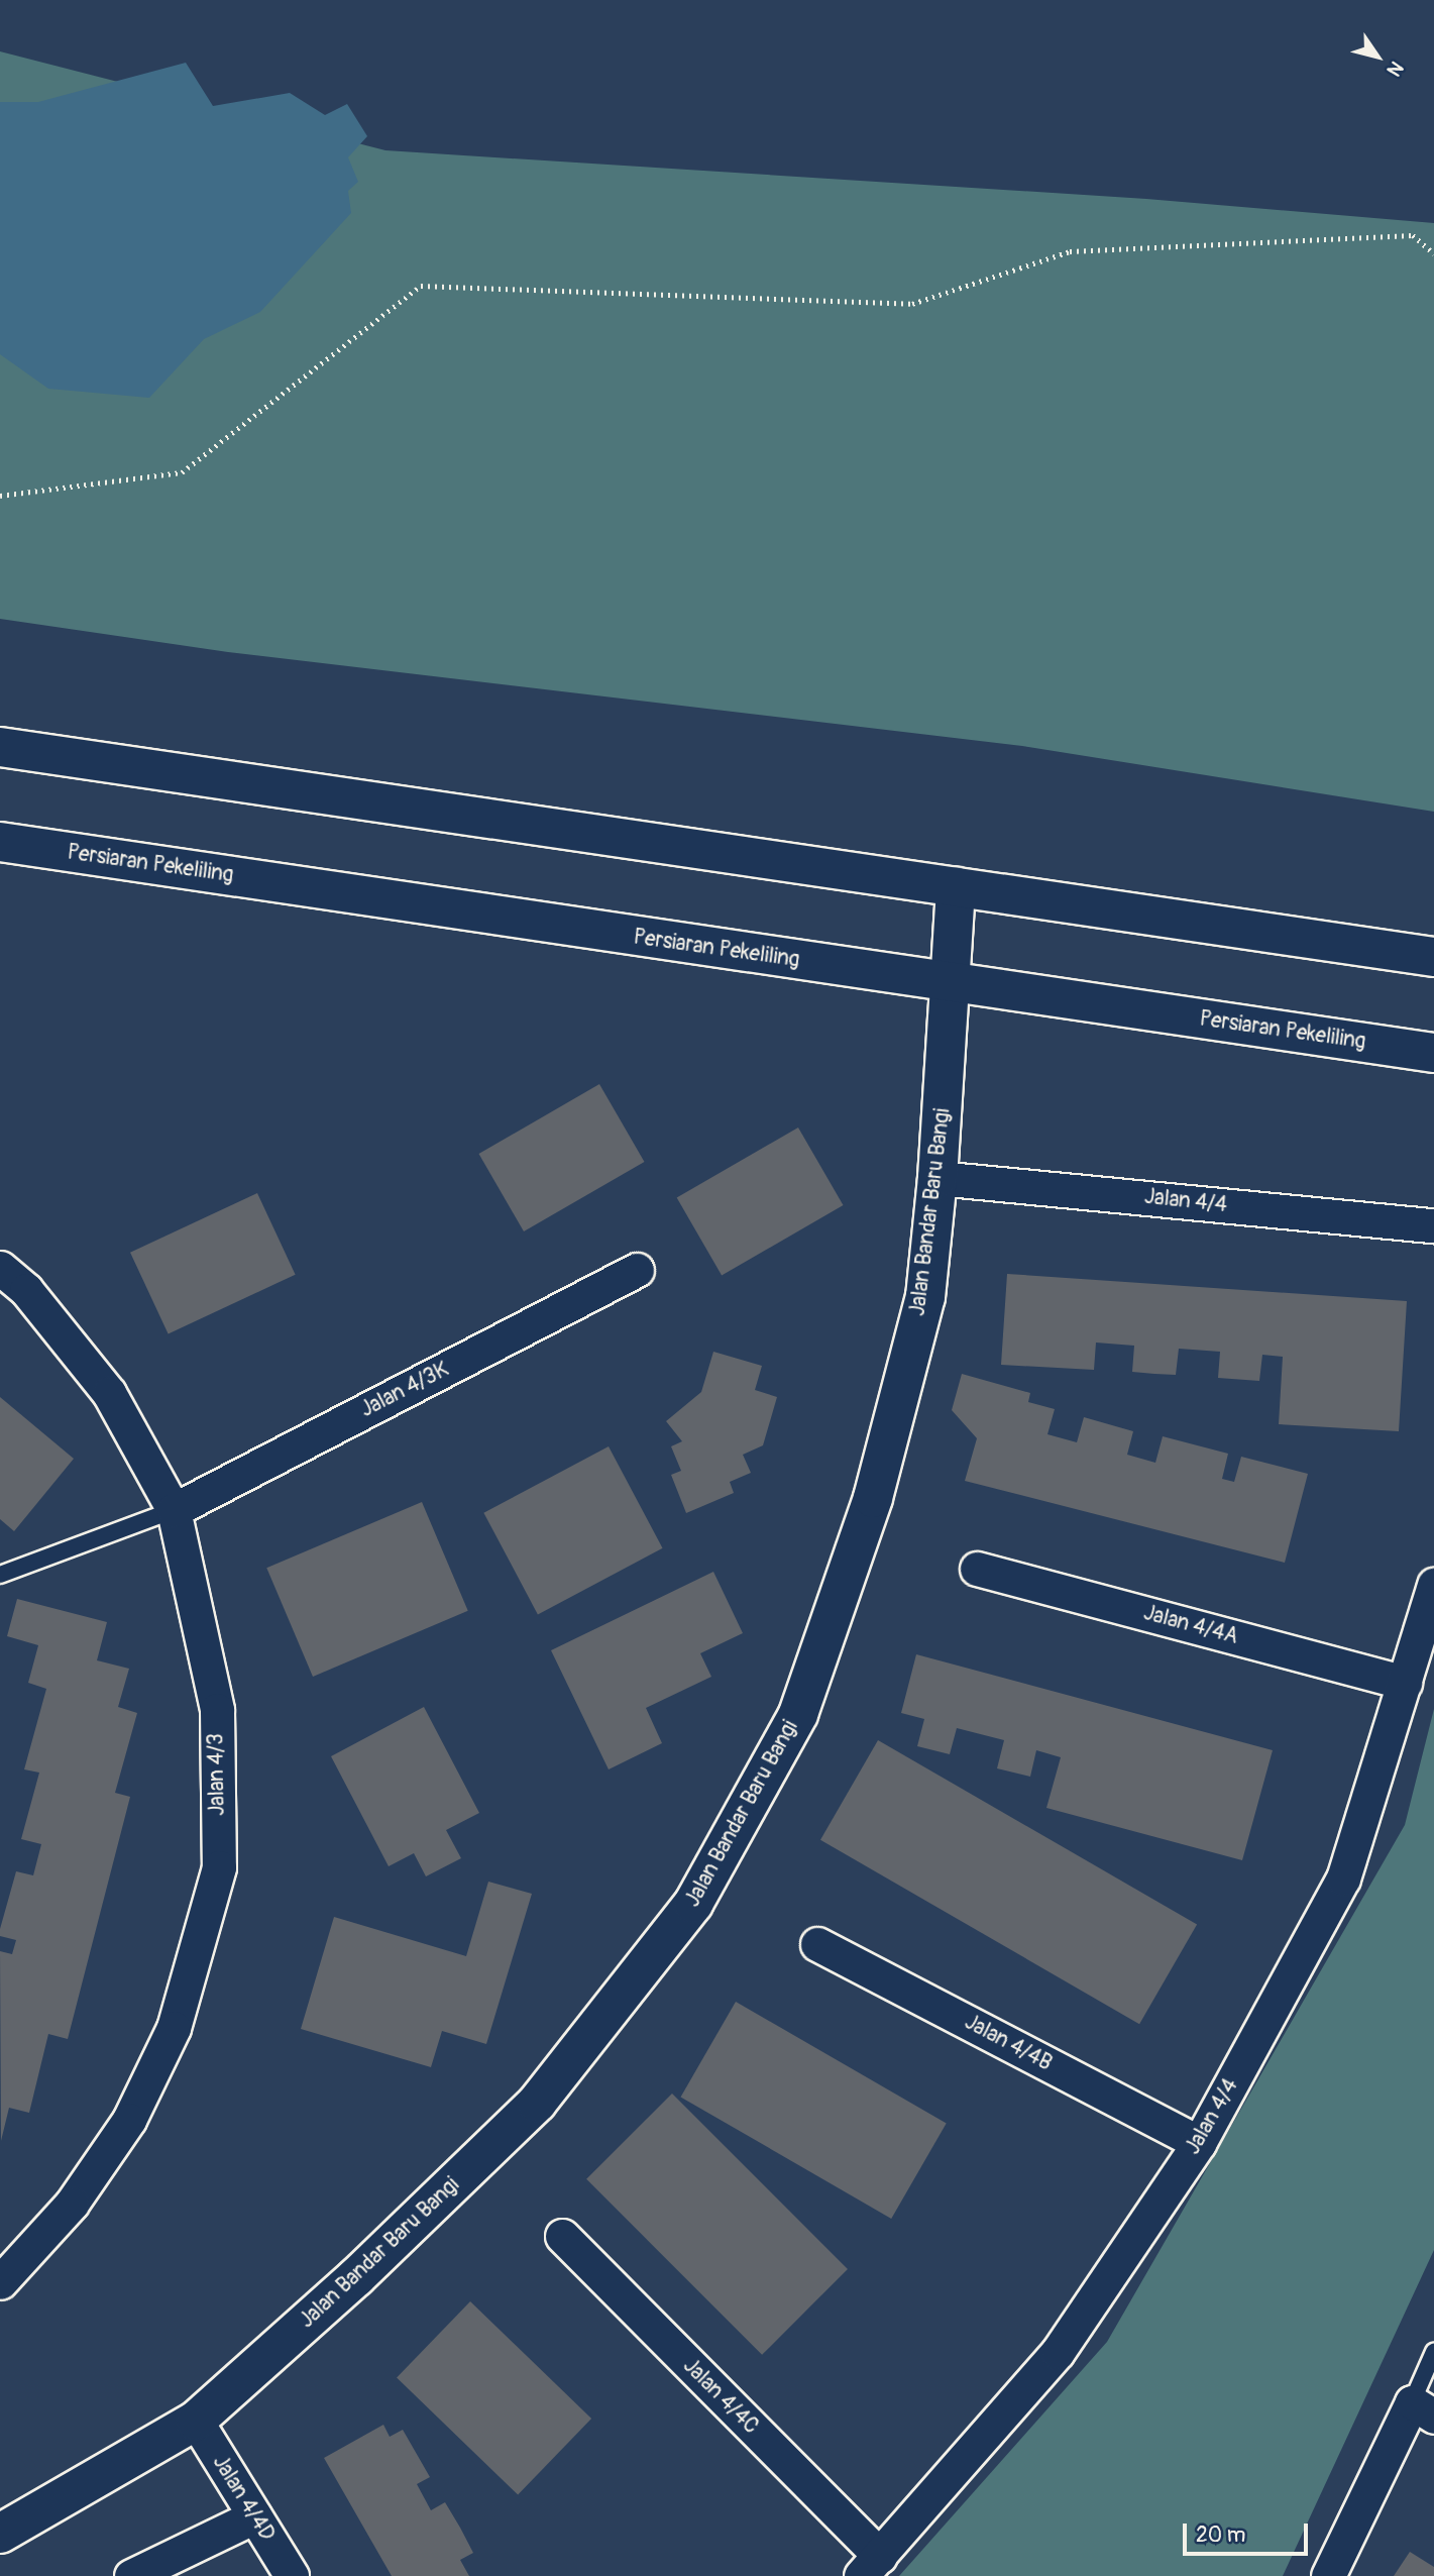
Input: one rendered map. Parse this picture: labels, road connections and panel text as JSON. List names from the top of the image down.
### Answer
{
  "streets": {
    "main road": ["Persiaran Pekeliling", "Jalan Bandar Baru Bangi"],
    "street": [
      "Jalan 4/4",
      "Jalan 4/3K",
      "Jalan 4/4A",
      "Jalan 4/3",
      "Jalan 4/4B",
      "Jalan 4/4C",
      "Jalan 4/4D"
    ]
  },
  "crossings": [
    ["Persiaran Pekeliling", "Jalan Bandar Baru Bangi"],
    ["Jalan 4/4", "Jalan Bandar Baru Bangi"],
    ["Jalan 4/4", "Jalan 4/4A"],
    ["Jalan 4/4", "Jalan 4/4B"],
    ["Jalan 4/4", "Jalan 4/4C"],
    ["Jalan Bandar Baru Bangi", "Jalan 4/4D"],
    ["Jalan 4/3K", "Jalan 4/3"]
  ],
  "scale_bar": "20 m",
  "north": "bottom right"
}
